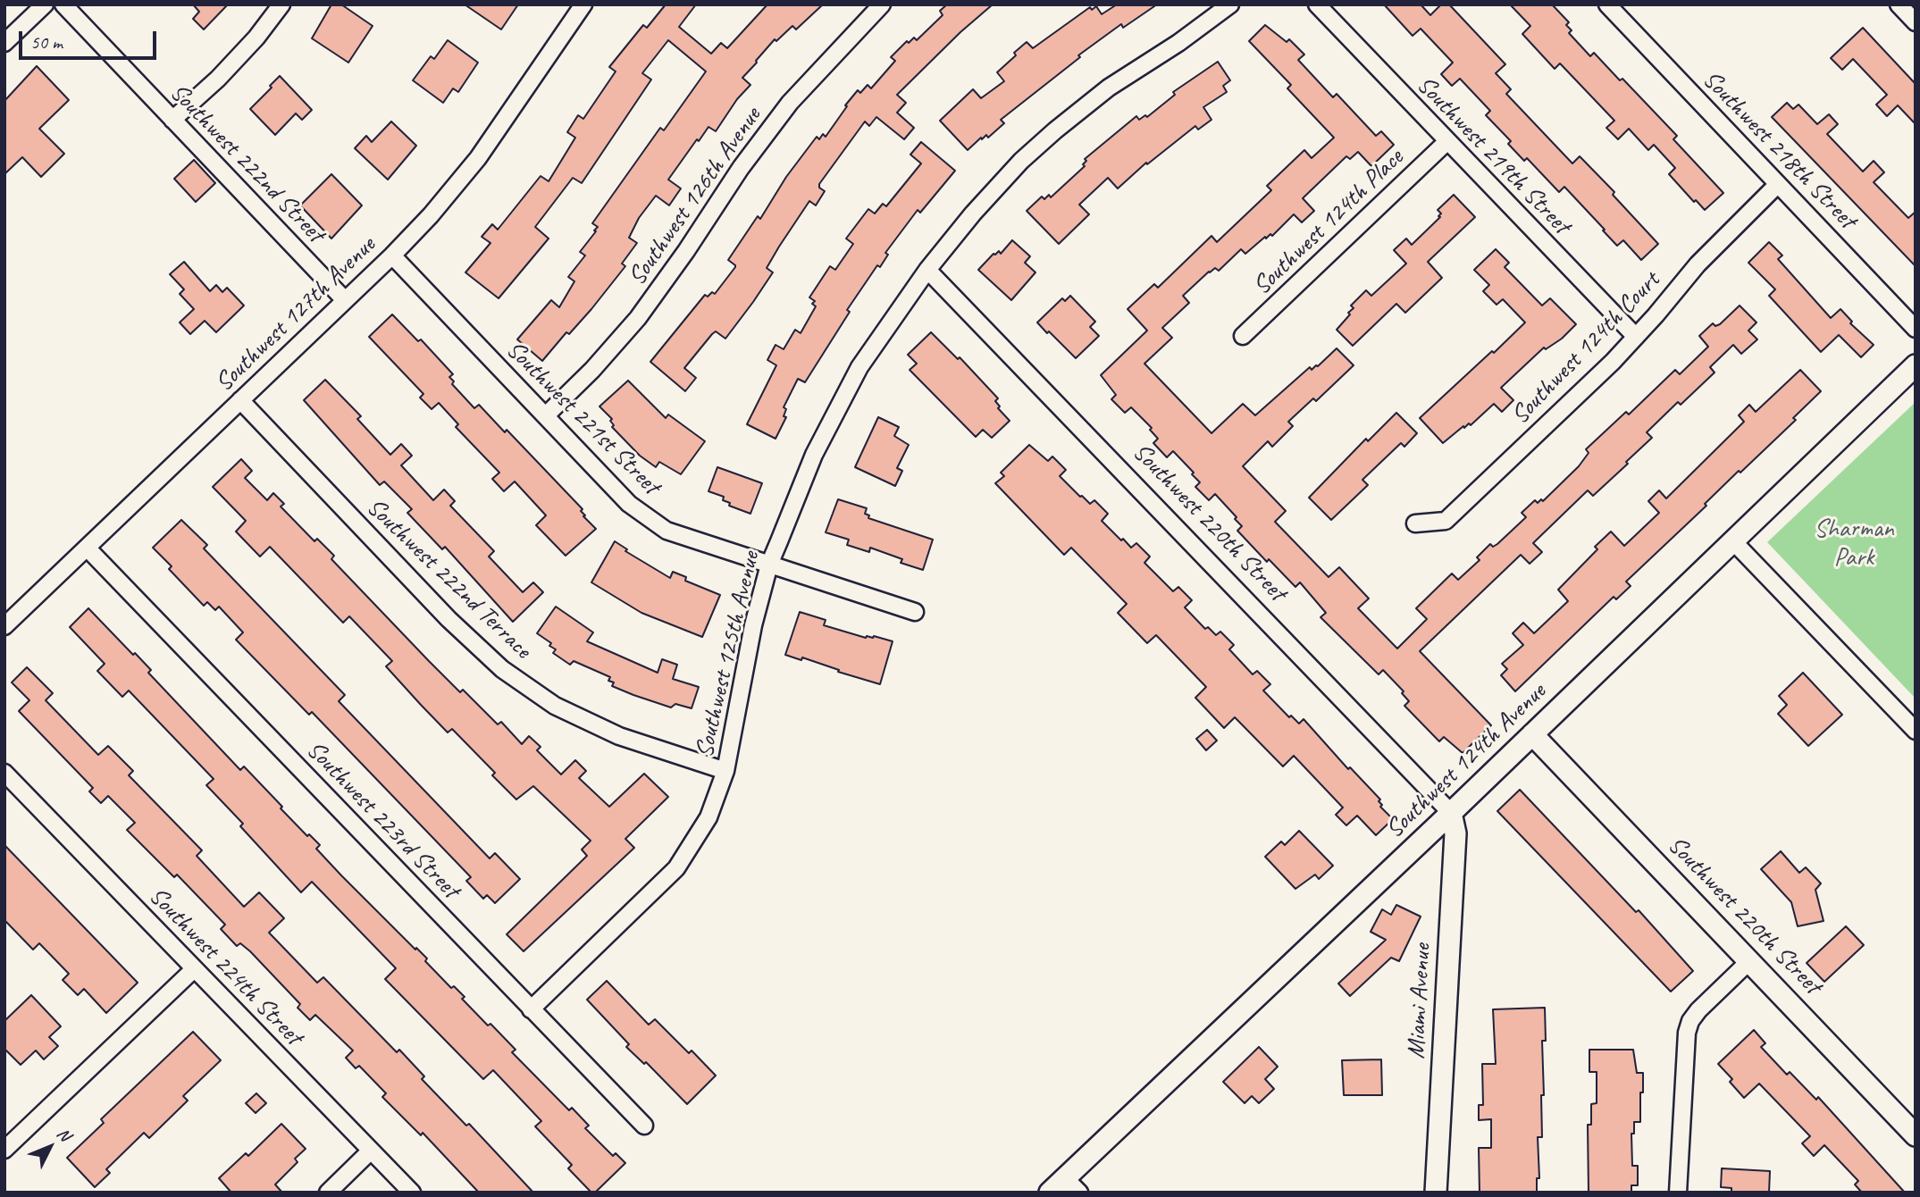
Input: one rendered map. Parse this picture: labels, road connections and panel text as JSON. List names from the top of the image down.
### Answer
{
  "streets": {
    "street": [
      "Southwest 218th Street",
      "Southwest 219th Street",
      "Southwest 222nd Street",
      "Southwest 126th Avenue",
      "Southwest 124th Place",
      "Southwest 127th Avenue",
      "Southwest 124th Court",
      "Southwest 221st Street",
      "Southwest 220th Street",
      "Southwest 222nd Terrace",
      "Southwest 125th Avenue",
      "Southwest 124th Avenue",
      "Southwest 223rd Street",
      "Southwest 224th Street",
      "Miami Avenue"
    ]
  },
  "crossings": [
    ["Southwest 218th Street", "Southwest 124th Court"],
    ["Southwest 219th Street", "Southwest 124th Place"],
    ["Southwest 219th Street", "Southwest 124th Court"],
    ["Southwest 222nd Street", "Southwest 127th Avenue"],
    ["Southwest 126th Avenue", "Southwest 221st Street"],
    ["Southwest 127th Avenue", "Southwest 221st Street"],
    ["Southwest 127th Avenue", "Southwest 222nd Terrace"],
    ["Southwest 127th Avenue", "Southwest 223rd Street"],
    ["Southwest 221st Street", "Southwest 125th Avenue"],
    ["Southwest 220th Street", "Southwest 125th Avenue"],
    ["Southwest 220th Street", "Southwest 124th Avenue"],
    ["Southwest 220th Street", "Miami Avenue"],
    ["Southwest 222nd Terrace", "Southwest 125th Avenue"],
    ["Southwest 125th Avenue", "Southwest 223rd Street"],
    ["Southwest 124th Avenue", "Miami Avenue"]
  ],
  "parks": ["Sharman Park"],
  "scale_bar": "50 m",
  "north": "top right"
}
